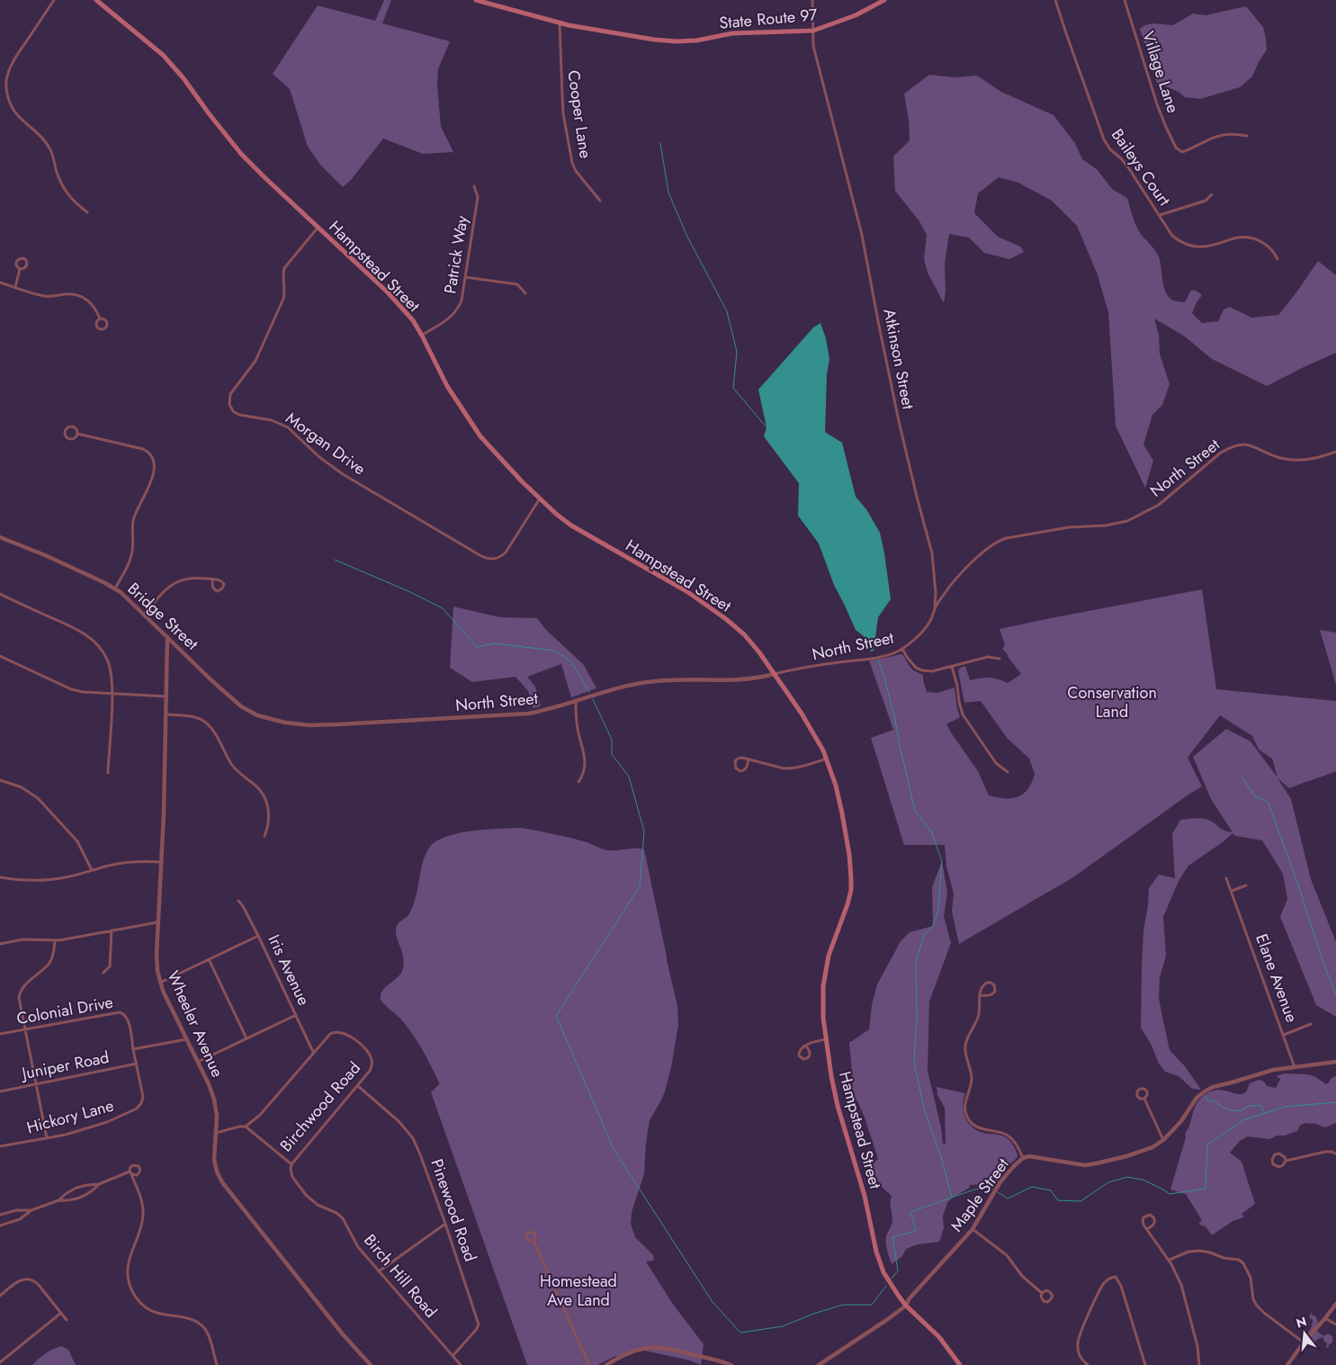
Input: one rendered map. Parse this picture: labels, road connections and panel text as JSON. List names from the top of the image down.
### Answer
{
  "streets": {
    "main road": ["State Route 97", "Hampstead Street"],
    "street": [
      "Village Lane",
      "Cooper Lane",
      "Baileys Court",
      "Patrick Way",
      "Atkinson Street",
      "Morgan Drive",
      "North Street",
      "Bridge Street",
      "Iris Avenue",
      "Elane Avenue",
      "Colonial Drive",
      "Wheeler Avenue",
      "Juniper Road",
      "Birchwood Road",
      "Hickory Lane",
      "Maple Street",
      "Pinewood Road",
      "Birch Hill Road"
    ]
  },
  "crossings": [
    ["State Route 97", "Cooper Lane"],
    ["State Route 97", "Atkinson Street"],
    ["Patrick Way", "Hampstead Street"],
    ["Hampstead Street", "Morgan Drive"],
    ["Hampstead Street", "North Street"],
    ["Hampstead Street", "Maple Street"],
    ["Atkinson Street", "North Street"],
    ["North Street", "Bridge Street"],
    ["Bridge Street", "Wheeler Avenue"],
    ["Iris Avenue", "Birchwood Road"],
    ["Elane Avenue", "Maple Street"],
    ["Colonial Drive", "Hickory Lane"],
    ["Juniper Road", "Hickory Lane"],
    ["Birchwood Road", "Pinewood Road"],
    ["Birchwood Road", "Birch Hill Road"],
    ["Pinewood Road", "Birch Hill Road"]
  ],
  "parks": ["Conservation Land", "Homestead Ave Land"],
  "north": "top"
}
